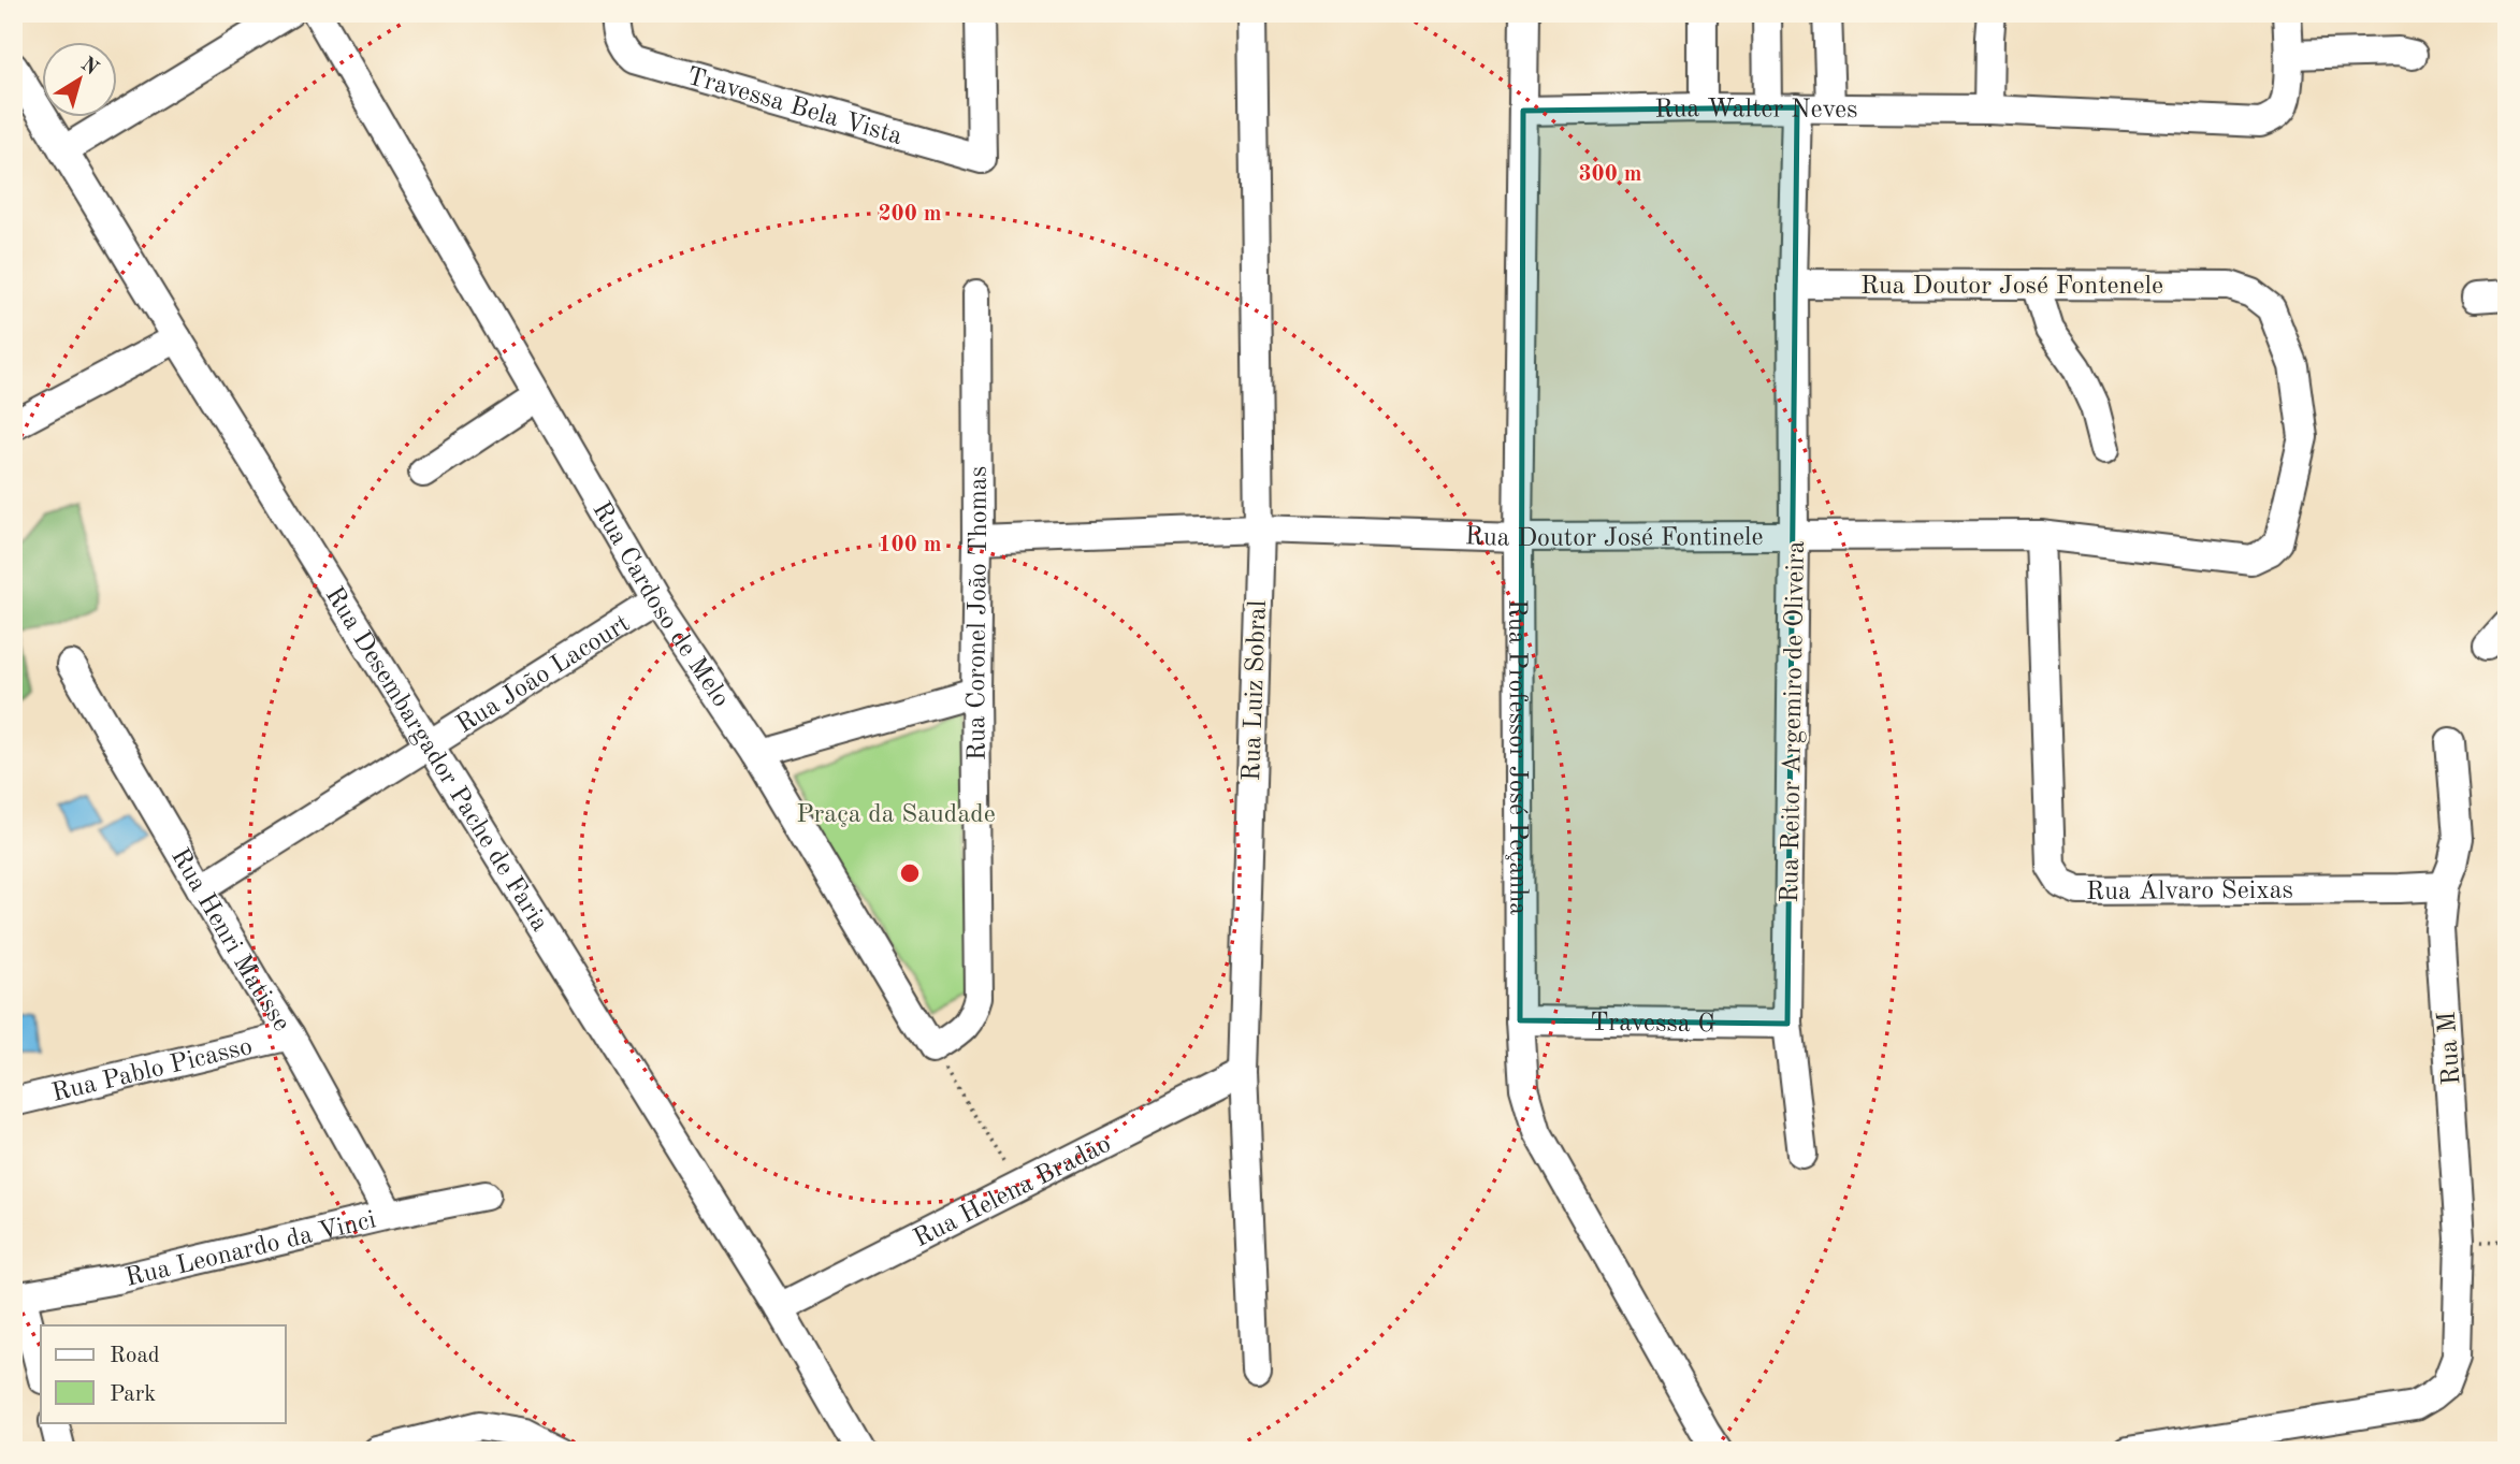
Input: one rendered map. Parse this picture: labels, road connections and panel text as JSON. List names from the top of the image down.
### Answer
{
  "streets": {
    "street": [
      "Travessa Bela Vista",
      "Rua Walter Neves",
      "Rua Doutor José Fontenele",
      "Rua Doutor José Fontinele",
      "Rua Cardoso de Melo",
      "Rua Coronel João Thomas",
      "Rua João Lacourt",
      "Rua Luiz Sobral",
      "Rua Reitor Argemiro de Oliveira",
      "Rua Professor José Peçanha",
      "Rua Desembargador Pache de Faria",
      "Rua Álvaro Seixas",
      "Rua Henri Matisse",
      "Travessa G",
      "Rua M",
      "Rua Pablo Picasso",
      "Rua Helena Bradão",
      "Rua Leonardo da Vinci"
    ]
  },
  "crossings": [
    ["Rua Walter Neves", "Rua Reitor Argemiro de Oliveira"],
    ["Rua Walter Neves", "Rua Professor José Peçanha"],
    ["Rua Doutor José Fontenele", "Rua Doutor José Fontinele"],
    ["Rua Doutor José Fontenele", "Rua Reitor Argemiro de Oliveira"],
    ["Rua Doutor José Fontinele", "Rua Coronel João Thomas"],
    ["Rua Doutor José Fontinele", "Rua Luiz Sobral"],
    ["Rua Doutor José Fontinele", "Rua Reitor Argemiro de Oliveira"],
    ["Rua Doutor José Fontinele", "Rua Professor José Peçanha"],
    ["Rua Doutor José Fontinele", "Rua Álvaro Seixas"],
    ["Rua Cardoso de Melo", "Rua Coronel João Thomas"],
    ["Rua Cardoso de Melo", "Rua João Lacourt"],
    ["Rua João Lacourt", "Rua Desembargador Pache de Faria"],
    ["Rua João Lacourt", "Rua Henri Matisse"],
    ["Rua Luiz Sobral", "Rua Helena Bradão"],
    ["Rua Reitor Argemiro de Oliveira", "Travessa G"],
    ["Rua Professor José Peçanha", "Travessa G"],
    ["Rua Desembargador Pache de Faria", "Rua Helena Bradão"],
    ["Rua Álvaro Seixas", "Rua M"],
    ["Rua Henri Matisse", "Rua Pablo Picasso"],
    ["Rua Henri Matisse", "Rua Leonardo da Vinci"]
  ],
  "parks": ["Praça da Saudade"],
  "legend": ["Road", "Park"],
  "north": "top right",
  "rings": ["300 m", "200 m", "100 m"]
}
